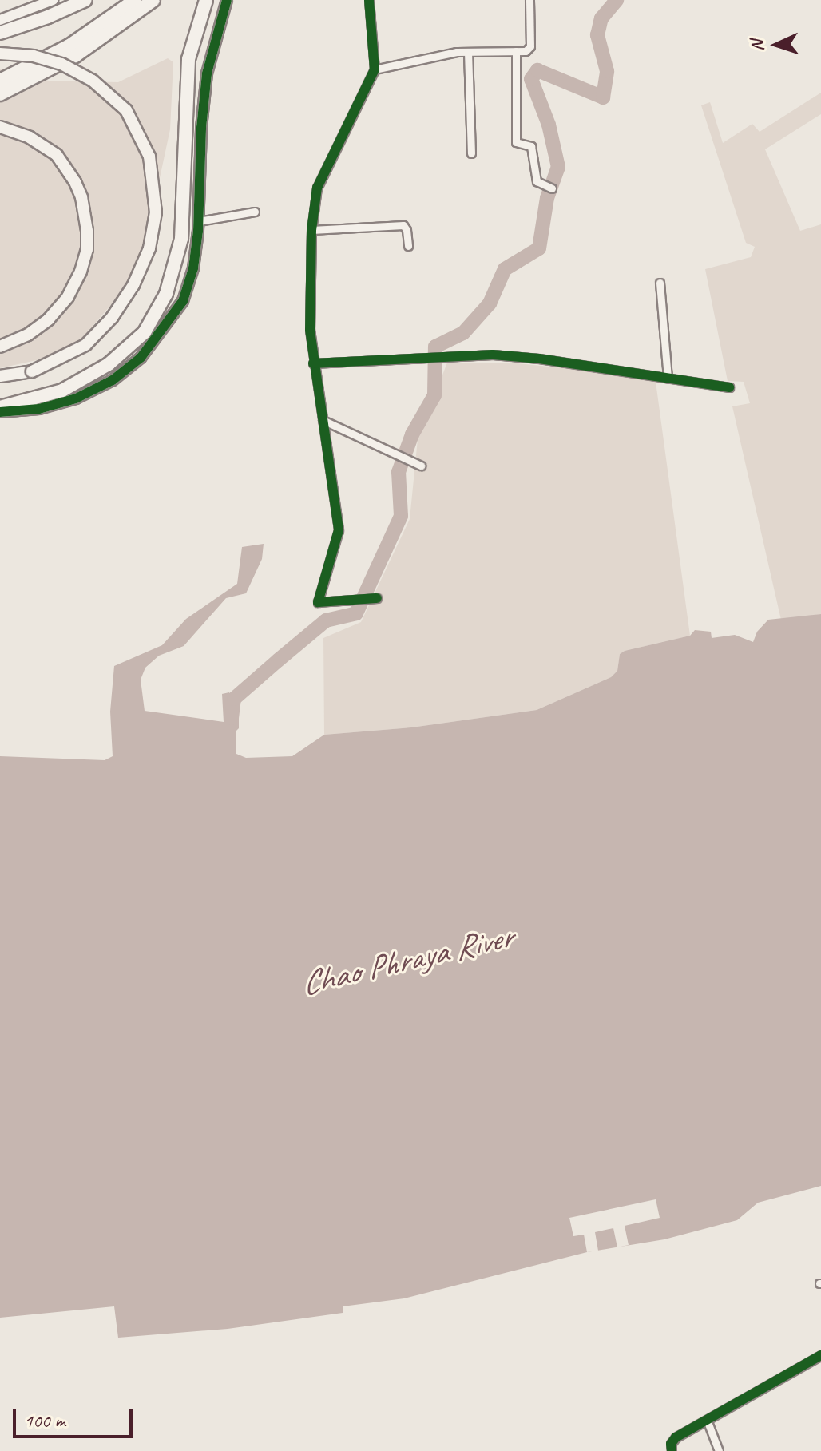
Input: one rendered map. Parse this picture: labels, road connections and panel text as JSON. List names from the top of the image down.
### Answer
{
  "water": ["Chao Phraya River"],
  "scale_bar": "100 m",
  "north": "left"
}
